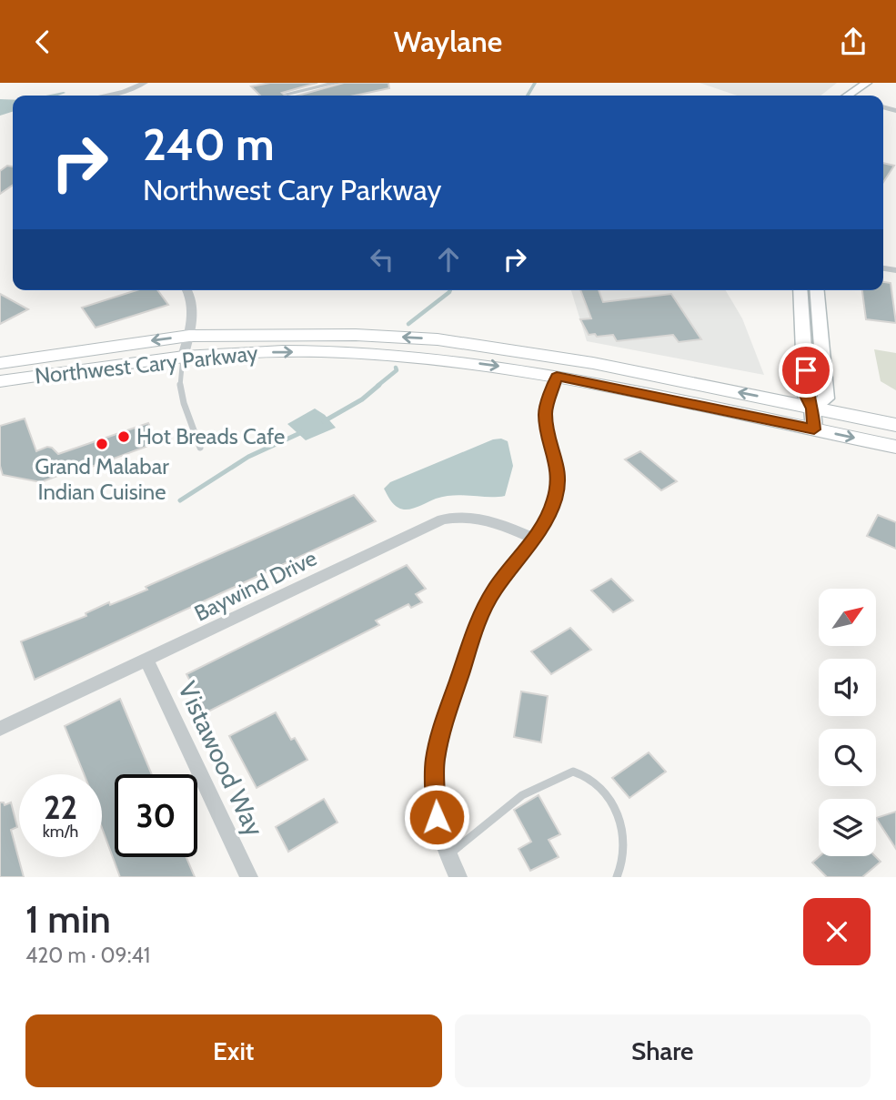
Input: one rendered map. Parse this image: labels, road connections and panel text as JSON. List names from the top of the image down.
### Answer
{
  "streets": {
    "main road": ["Northwest Cary Parkway"],
    "street": ["Baywind Drive", "Vistawood Way"]
  },
  "crossings": [
    ["Baywind Drive", "Vistawood Way"]
  ],
  "places": ["Hot Breads Cafe", "Grand Malabar Indian Cuisine"],
  "north": "top right",
  "page": {
    "header": "Waylane",
    "turn": ["240 m", "Northwest Cary Parkway"],
    "speed": "22 km/h",
    "limit": "30",
    "heading": ["1 min", "420 m · 09:41"],
    "buttons": ["Exit", "Share"]
  }
}
